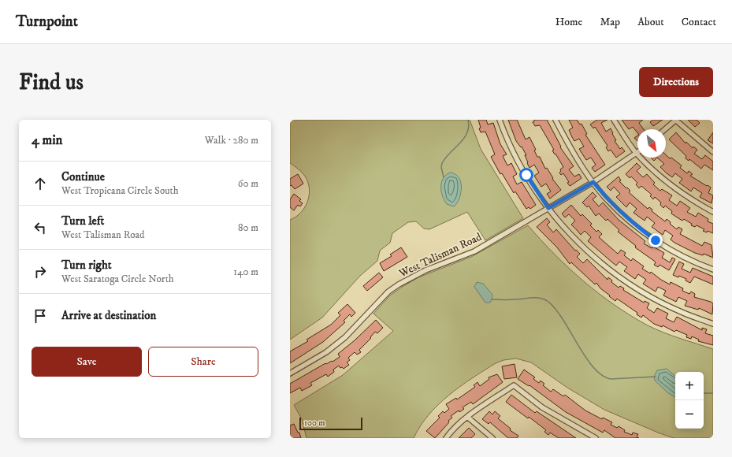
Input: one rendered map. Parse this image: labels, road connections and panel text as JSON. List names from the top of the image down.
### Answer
{
  "streets": {
    "street": ["West Talisman Road"]
  },
  "scale_bar": "100 m",
  "north": "bottom right",
  "page": {
    "header": "Turnpoint",
    "nav": [
      "Home",
      "Map",
      "About",
      "Contact"
    ],
    "buttons": [
      "Directions",
      ["Save", "Share"]
    ],
    "title": "Find us",
    "heading": ["4 min", "Walk · 280 m"],
    "list": [
      ["Continue", "West Tropicana Circle South", "60 m"],
      ["Turn left", "West Talisman Road", "80 m"],
      ["Turn right", "West Saratoga Circle North", "140 m"],
      "Arrive at destination"
    ],
    "map_buttons": ["+", "−"],
    "scale": "100 m"
  }
}
